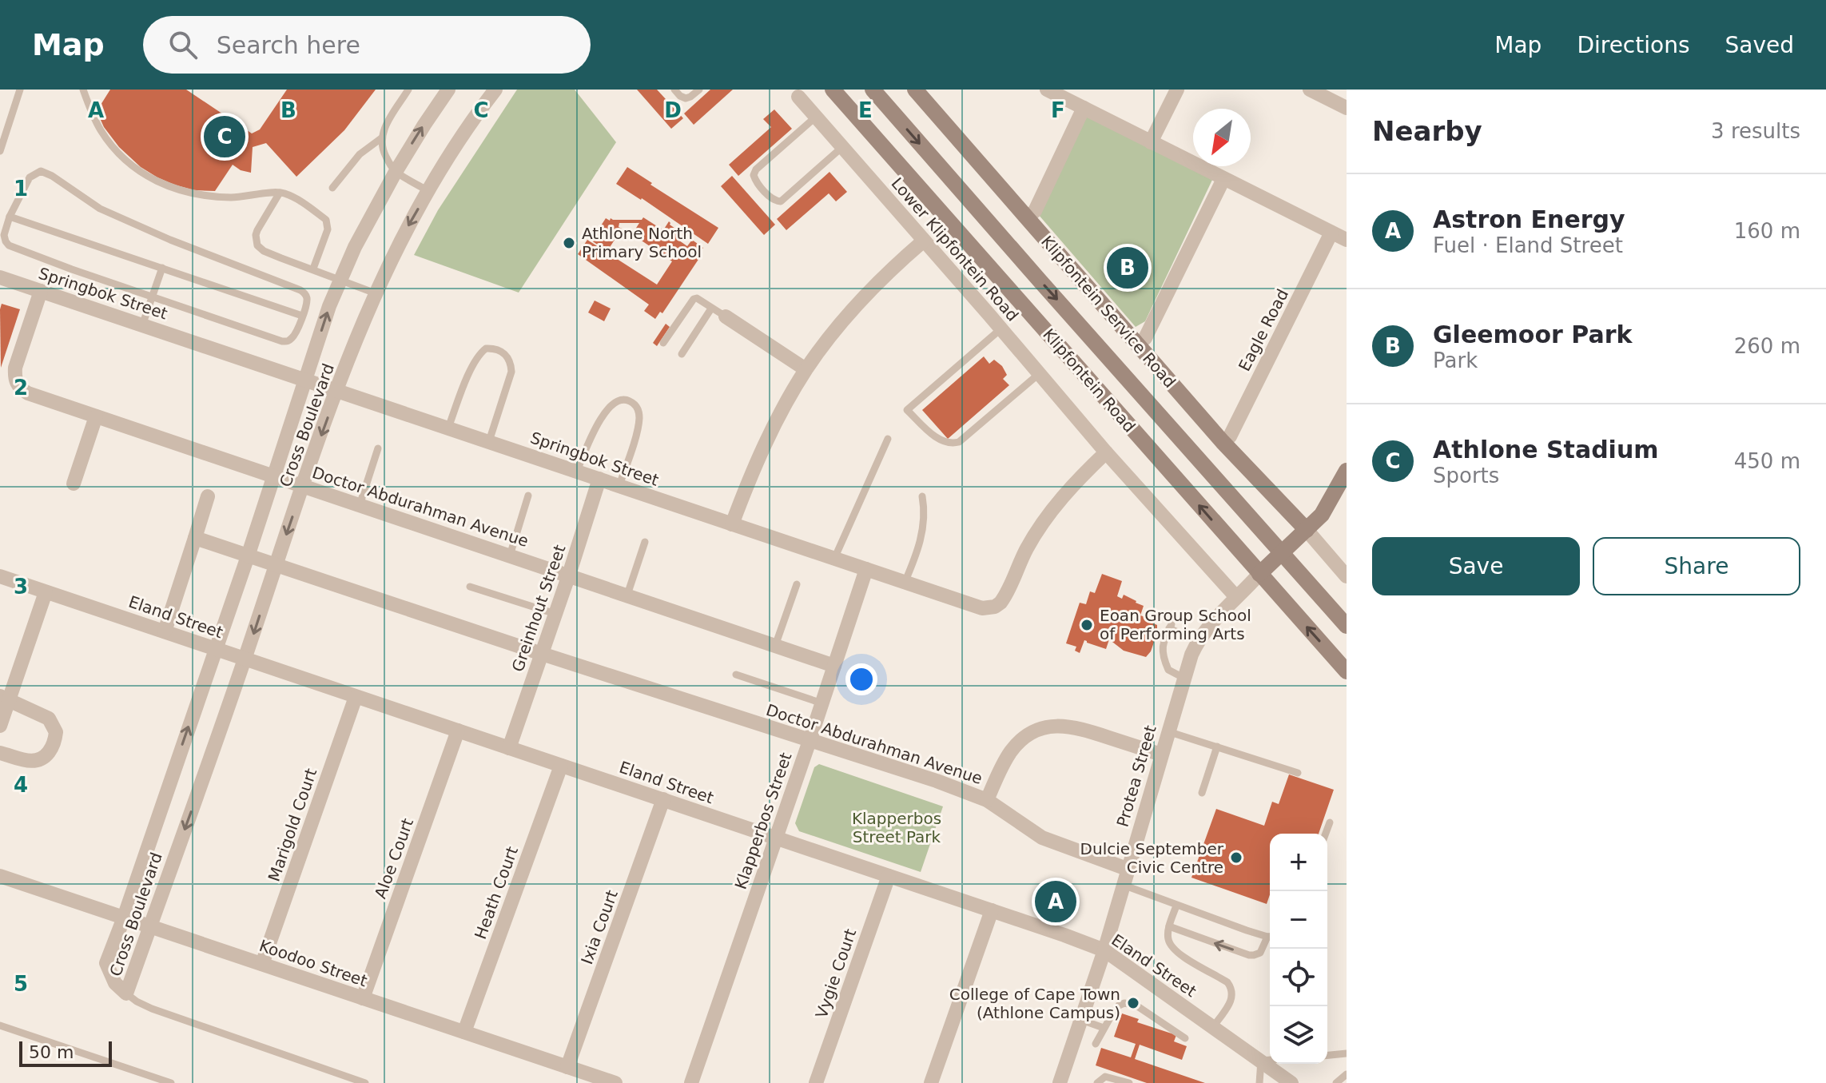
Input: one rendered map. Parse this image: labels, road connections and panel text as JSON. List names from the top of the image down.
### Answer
{
  "streets": {
    "main road": ["Klipfontein Service Road", "Klipfontein Road"],
    "street": [
      "Lower Klipfontein Road",
      "Springbok Street",
      "Eagle Road",
      "Cross Boulevard",
      "Doctor Abdurahman Avenue",
      "Greinhout Street",
      "Eland Street",
      "Protea Street",
      "Klapperbos Street",
      "Marigold Court",
      "Aloe Court",
      "Heath Court",
      "Ixia Court",
      "Koodoo Street",
      "Vygie Court"
    ]
  },
  "crossings": [
    ["Lower Klipfontein Road", "Springbok Street"],
    ["Lower Klipfontein Road", "Protea Street"],
    ["Springbok Street", "Cross Boulevard"],
    ["Springbok Street", "Doctor Abdurahman Avenue"],
    ["Springbok Street", "Greinhout Street"],
    ["Springbok Street", "Klapperbos Street"],
    ["Klipfontein Service Road", "Eagle Road"],
    ["Klipfontein Road", "Protea Street"],
    ["Cross Boulevard", "Doctor Abdurahman Avenue"],
    ["Cross Boulevard", "Eland Street"],
    ["Cross Boulevard", "Koodoo Street"],
    ["Doctor Abdurahman Avenue", "Greinhout Street"],
    ["Doctor Abdurahman Avenue", "Protea Street"],
    ["Doctor Abdurahman Avenue", "Klapperbos Street"],
    ["Greinhout Street", "Eland Street"],
    ["Eland Street", "Protea Street"],
    ["Eland Street", "Klapperbos Street"],
    ["Eland Street", "Marigold Court"],
    ["Eland Street", "Aloe Court"],
    ["Eland Street", "Heath Court"],
    ["Eland Street", "Ixia Court"],
    ["Eland Street", "Vygie Court"],
    ["Marigold Court", "Koodoo Street"],
    ["Aloe Court", "Koodoo Street"],
    ["Heath Court", "Koodoo Street"],
    ["Ixia Court", "Koodoo Street"]
  ],
  "parks": ["Klapperbos Street Park"],
  "places": [
    "Athlone North Primary School",
    "Eoan Group School of Performing Arts",
    "Dulcie September Civic Centre",
    "College of Cape Town (Athlone Campus)"
  ],
  "scale_bar": "50 m",
  "north": "bottom left",
  "page": {
    "header": "Map",
    "search": "Search here",
    "nav": ["Map", "Directions", "Saved"],
    "heading": ["Nearby", "3 results"],
    "pins": ["C", "B", "A"],
    "list": [
      {
        "mark": "A",
        "name": "Astron Energy",
        "note": "Fuel · Eland Street",
        "value": "160 m"
      },
      {
        "mark": "B",
        "name": "Gleemoor Park",
        "note": "Park",
        "value": "260 m"
      },
      {
        "mark": "C",
        "name": "Athlone Stadium",
        "note": "Sports",
        "value": "450 m"
      }
    ],
    "buttons": ["Save", "Share"],
    "map_buttons": ["+", "−"],
    "scale": "50 m"
  },
  "grid": {
    "columns": [
      "A",
      "B",
      "C",
      "D",
      "E",
      "F"
    ],
    "rows": [
      "1",
      "2",
      "3",
      "4",
      "5"
    ]
  }
}
